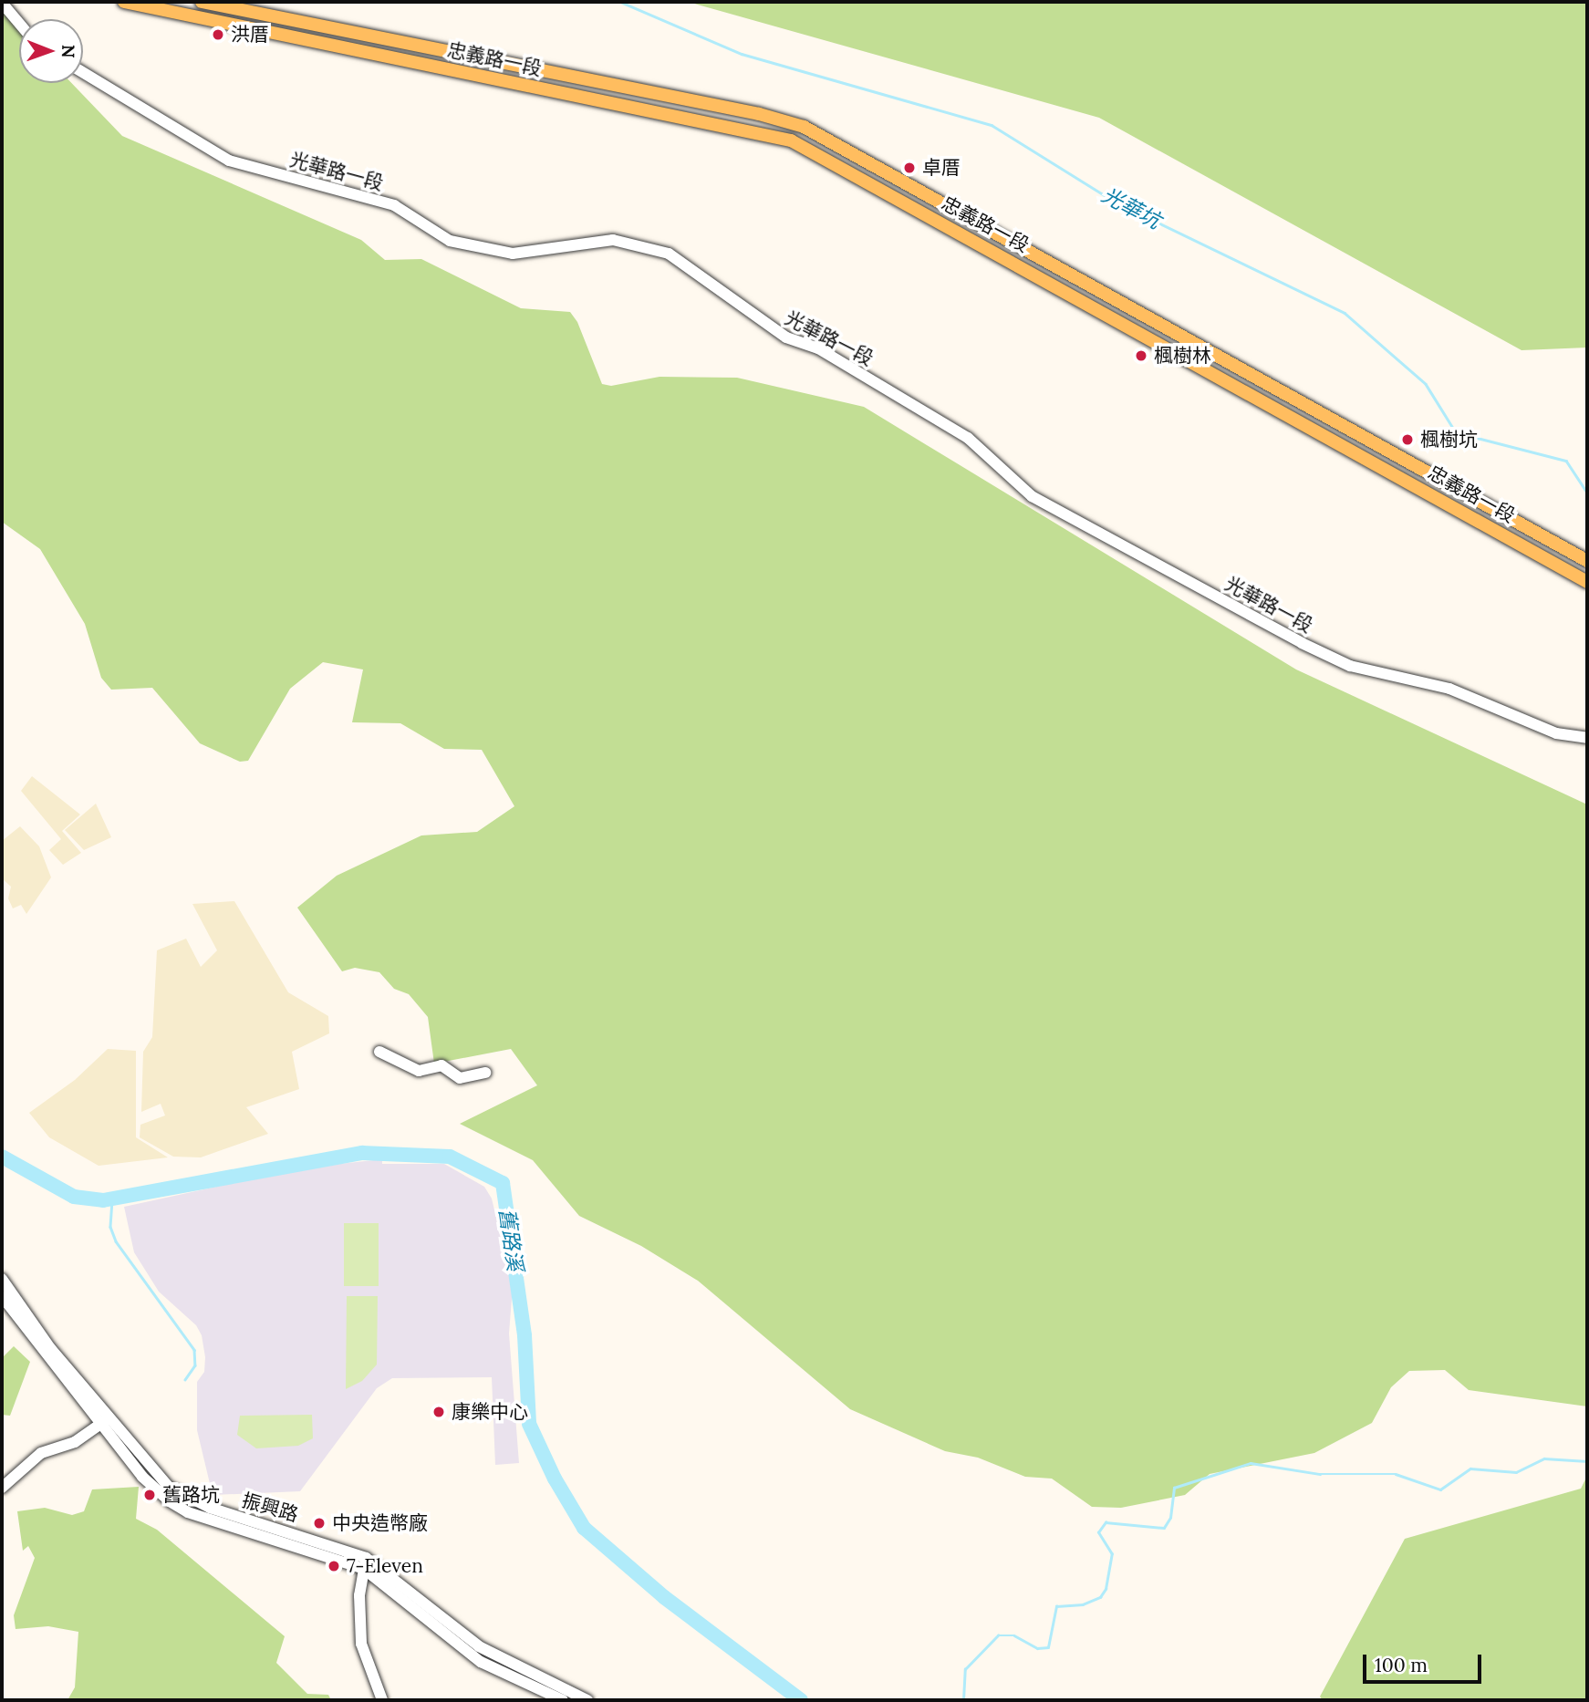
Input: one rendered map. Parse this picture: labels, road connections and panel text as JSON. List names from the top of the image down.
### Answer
{
  "streets": {
    "main road": ["忠義路一段"],
    "street": ["光華路一段", "振興路"]
  },
  "water": ["光華坑", "舊路溪"],
  "places": [
    "洪厝",
    "卓厝",
    "楓樹林",
    "楓樹坑",
    "康樂中心",
    "舊路坑",
    "中央造幣廠",
    "7-Eleven"
  ],
  "scale_bar": "100 m",
  "north": "right"
}
